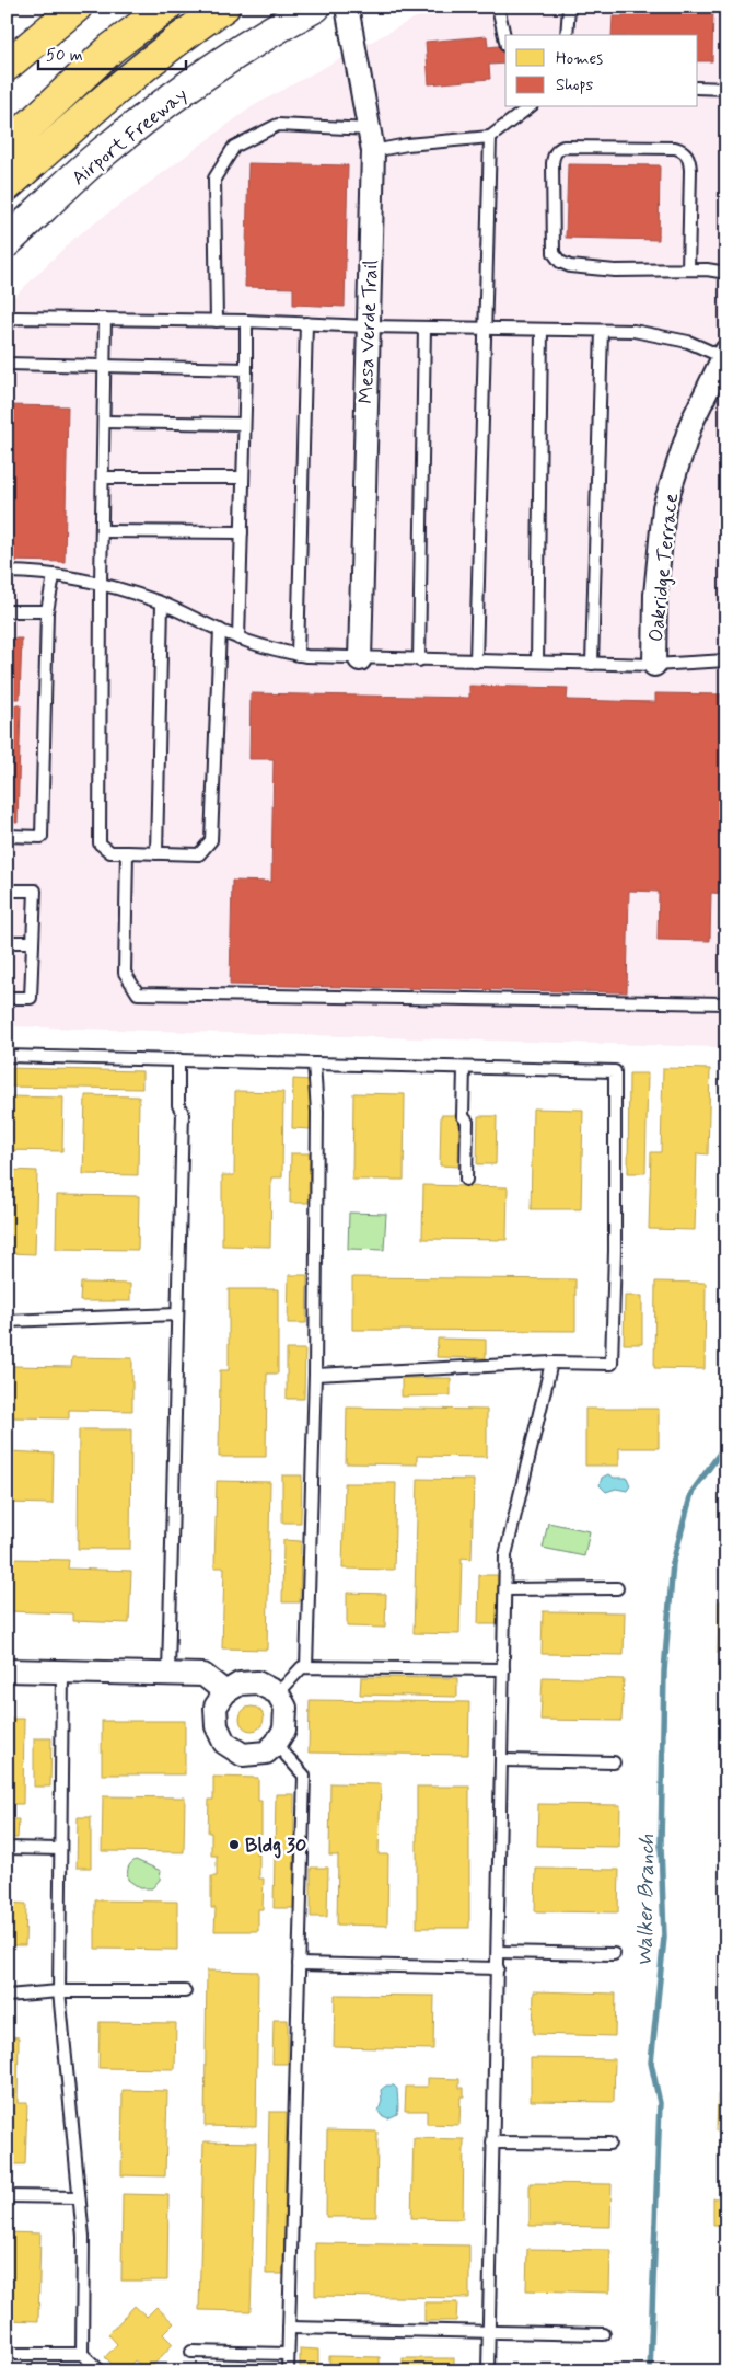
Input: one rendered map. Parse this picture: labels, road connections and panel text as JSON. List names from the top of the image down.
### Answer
{
  "streets": {
    "main road": ["Airport Freeway"],
    "street": ["Mesa Verde Trail", "Oakridge Terrace"]
  },
  "water": ["Walker Branch"],
  "places": ["Bldg 30"],
  "legend": ["Homes", "Shops"],
  "scale_bar": "50 m"
}
